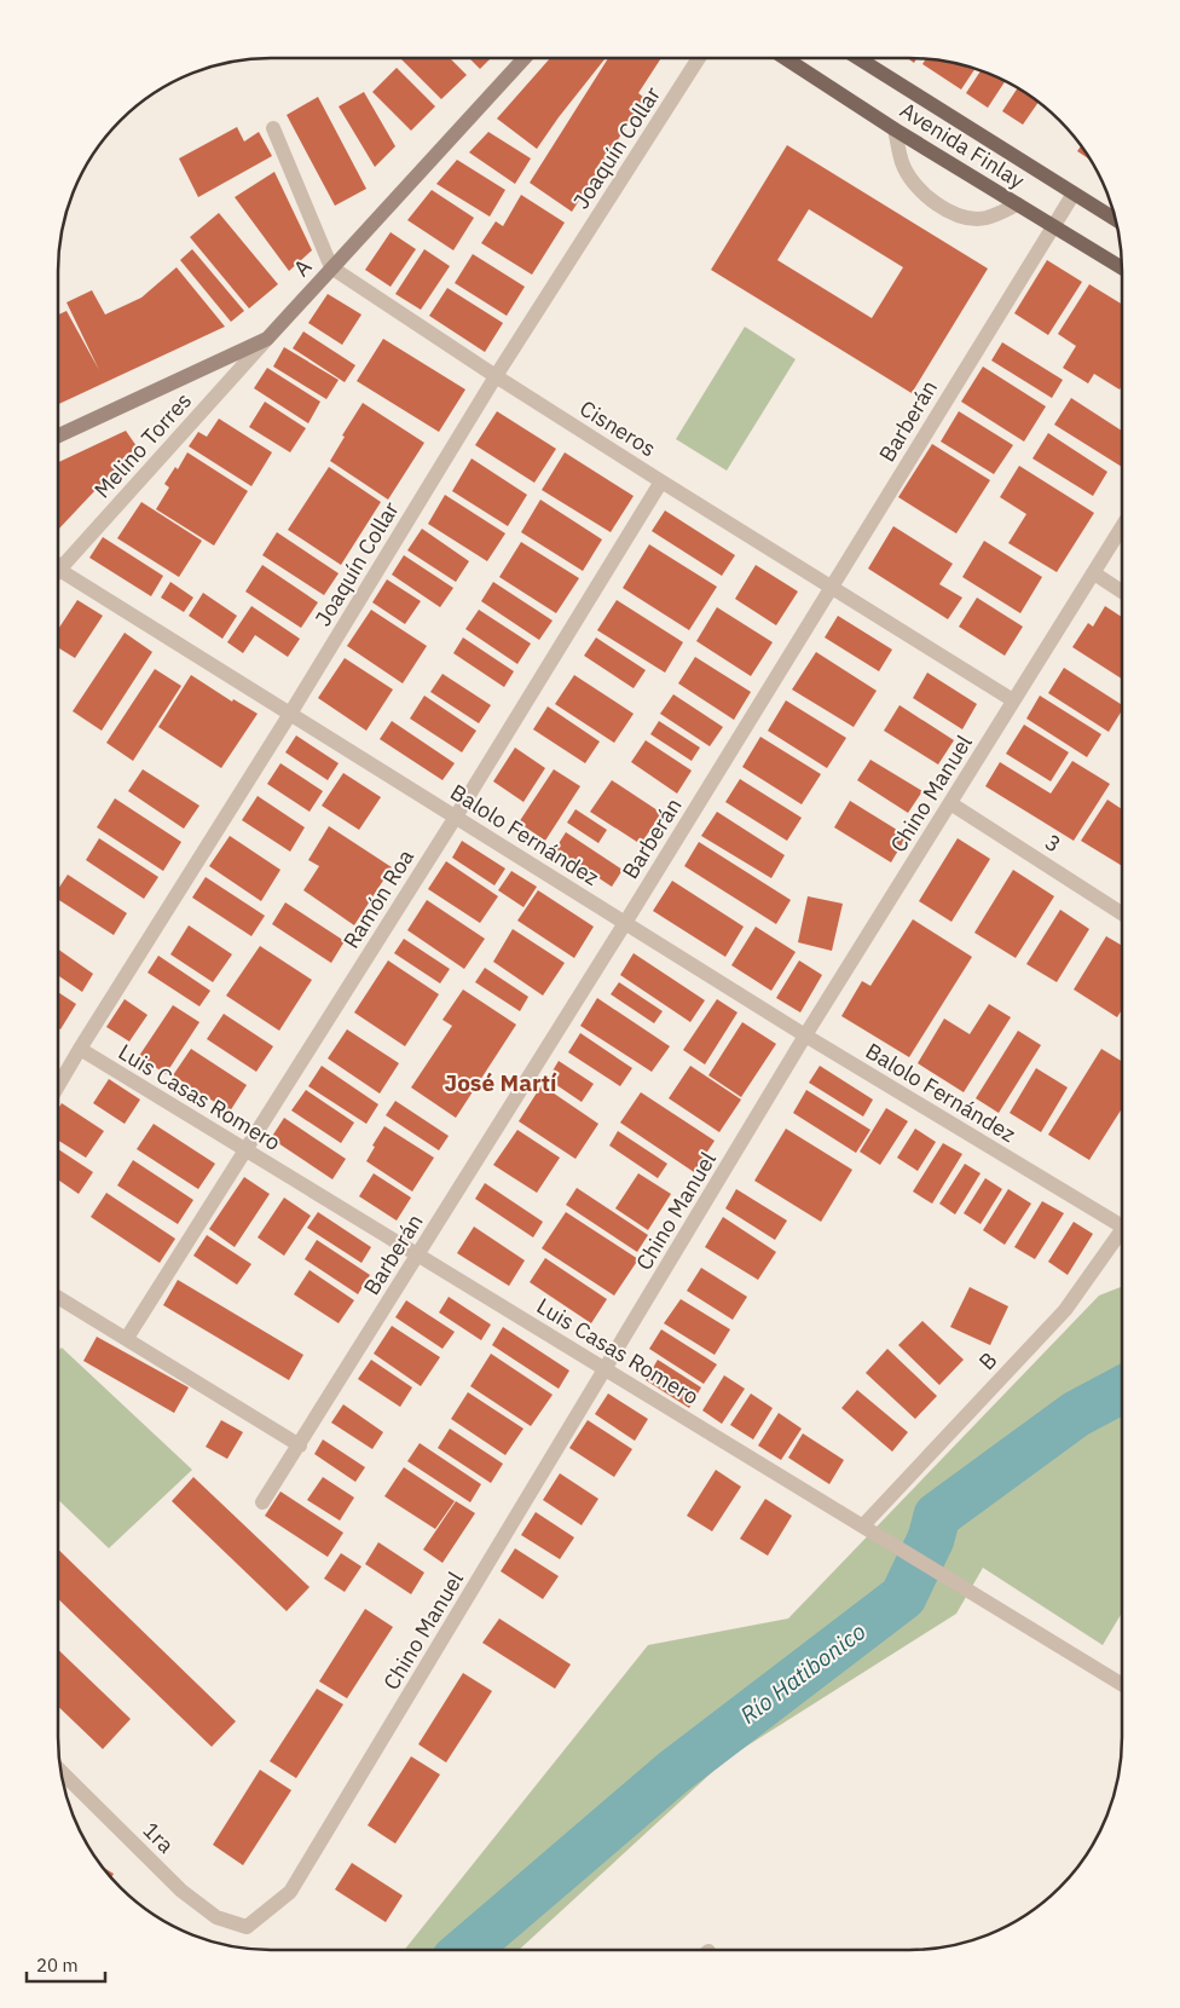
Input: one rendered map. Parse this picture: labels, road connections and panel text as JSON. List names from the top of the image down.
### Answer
{
  "streets": {
    "main road": ["Avenida Finlay"],
    "street": [
      "Joaquín Collar",
      "A",
      "Barberán",
      "Cisneros",
      "Melino Torres",
      "Chino Manuel",
      "Balolo Fernández",
      "3",
      "Ramón Roa",
      "Luis Casas Romero",
      "B",
      "1ra"
    ]
  },
  "crossings": [
    ["Avenida Finlay", "Barberán"],
    ["Joaquín Collar", "Cisneros"],
    ["Joaquín Collar", "Balolo Fernández"],
    ["Joaquín Collar", "Luis Casas Romero"],
    ["A", "Cisneros"],
    ["A", "Melino Torres"],
    ["Barberán", "Cisneros"],
    ["Barberán", "Balolo Fernández"],
    ["Barberán", "Luis Casas Romero"],
    ["Cisneros", "Chino Manuel"],
    ["Cisneros", "Ramón Roa"],
    ["Melino Torres", "Balolo Fernández"],
    ["Chino Manuel", "Balolo Fernández"],
    ["Chino Manuel", "3"],
    ["Chino Manuel", "Luis Casas Romero"],
    ["Chino Manuel", "1ra"],
    ["Balolo Fernández", "Ramón Roa"],
    ["Ramón Roa", "Luis Casas Romero"],
    ["Luis Casas Romero", "B"]
  ],
  "districts": ["José Martí"],
  "water": ["Río Hatibonico"],
  "scale_bar": "20 m"
}
